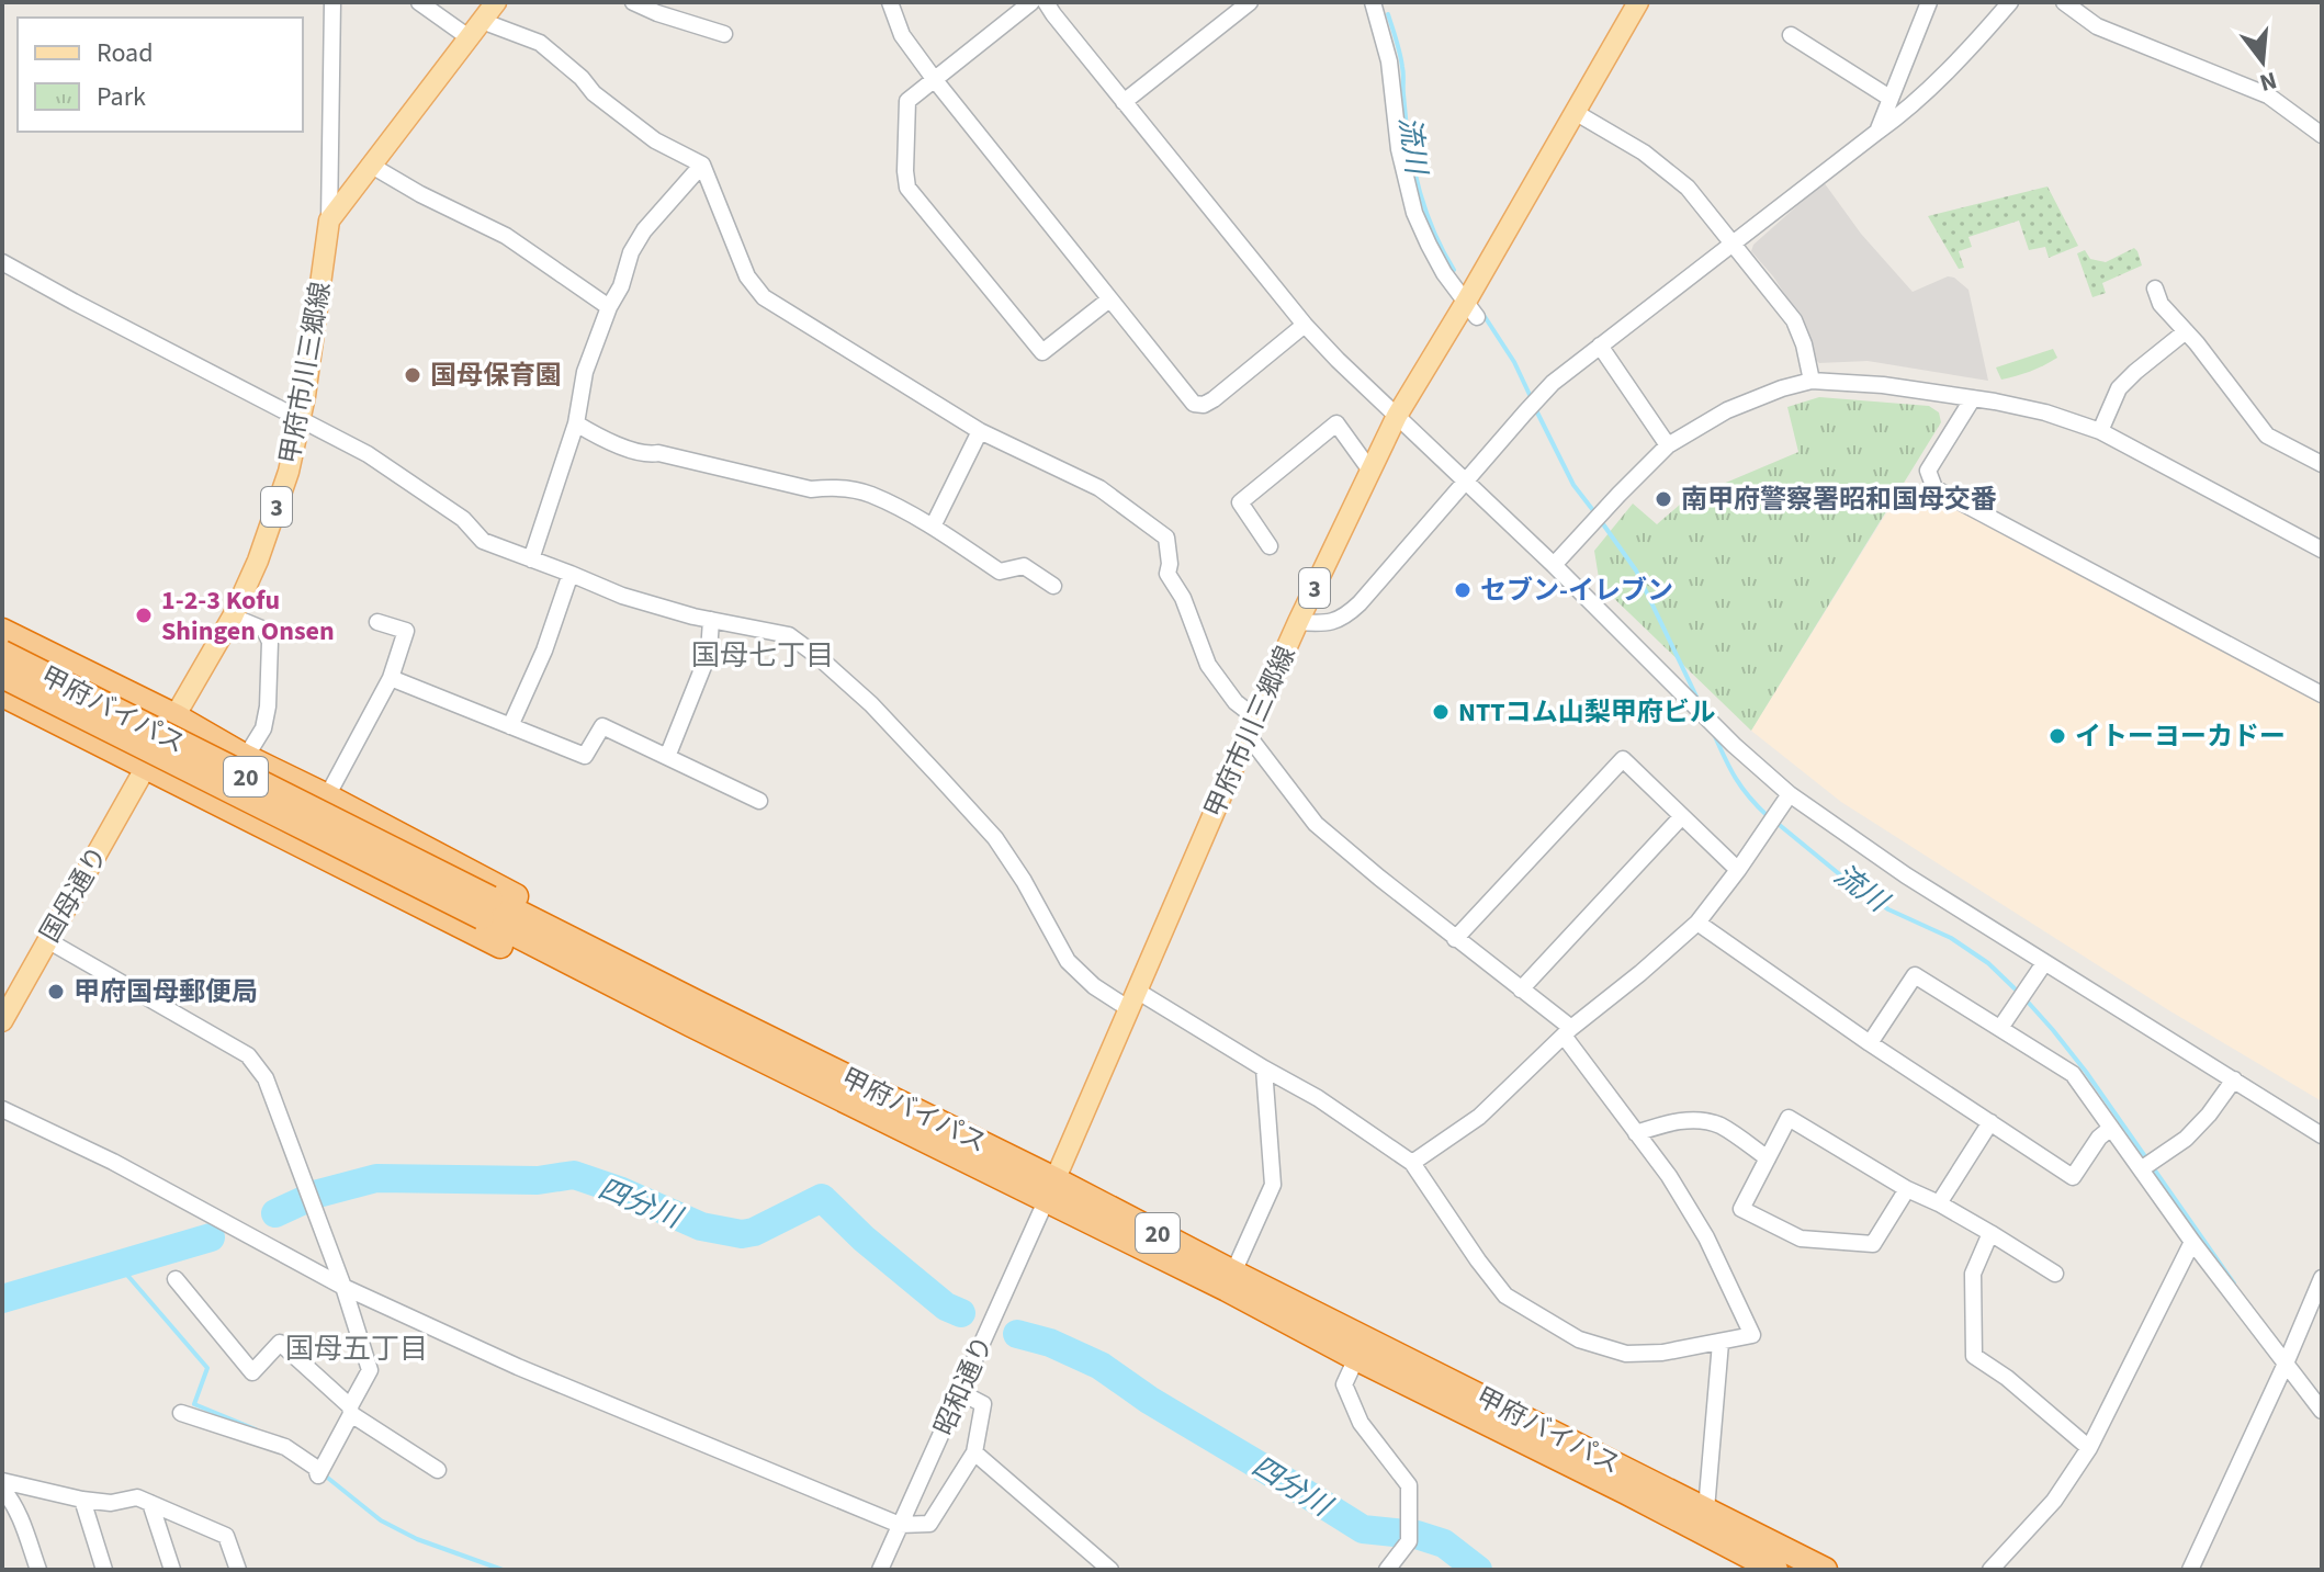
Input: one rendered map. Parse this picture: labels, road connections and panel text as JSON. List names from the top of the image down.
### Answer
{
  "streets": {
    "highway": ["甲府バイパス", "20"],
    "main road": ["甲府市川三郷線", "3", "国母通り"],
    "street": ["昭和通り"]
  },
  "crossings": [
    ["甲府市川三郷線", "甲府バイパス"],
    ["甲府市川三郷線", "国母通り"],
    ["甲府市川三郷線", "昭和通り"],
    ["甲府バイパス", "昭和通り"]
  ],
  "districts": ["国母七丁目", "国母五丁目"],
  "water": ["流川", "四分川"],
  "places": [
    "国母保育園",
    "南甲府警察署昭和国母交番",
    "セブン-イレブン",
    "1-2-3 Kofu Shingen Onsen",
    "NTTコム山梨甲府ビル",
    "イトーヨーカドー",
    "甲府国母郵便局"
  ],
  "legend": ["Road", "Park"],
  "north": "bottom"
}
